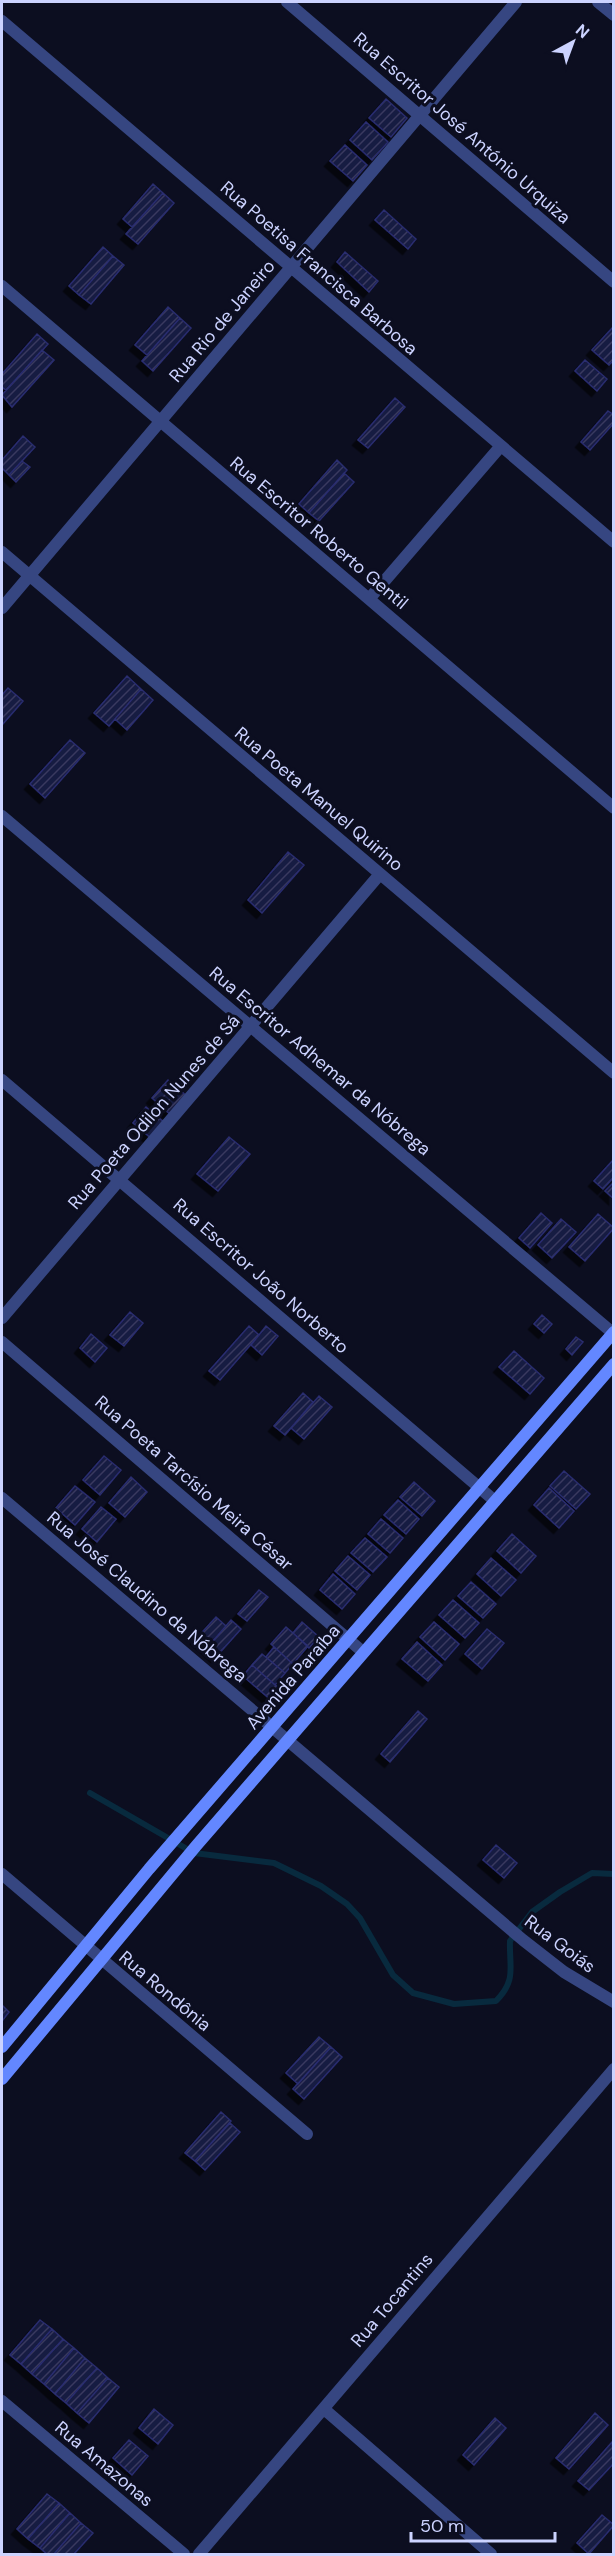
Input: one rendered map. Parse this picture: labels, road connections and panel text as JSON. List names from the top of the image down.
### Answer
{
  "streets": {
    "street": [
      "Rua Escritor José António Urquiza",
      "Rua Poetisa Francisca Barbosa",
      "Rua Rio de Janeiro",
      "Rua Escritor Roberto Gentil",
      "Rua Poeta Manuel Quirino",
      "Rua Escritor Adhemar da Nóbrega",
      "Rua Poeta Odilon Nunes de Sá",
      "Rua Escritor João Norberto",
      "Rua Poeta Tarcísio Meira César",
      "Rua José Claudino da Nóbrega",
      "Avenida Paraíba",
      "Rua Goiás",
      "Rua Rondônia",
      "Rua Tocantins",
      "Rua Amazonas"
    ]
  },
  "crossings": [
    ["Rua Escritor José António Urquiza", "Rua Rio de Janeiro"],
    ["Rua Poetisa Francisca Barbosa", "Rua Rio de Janeiro"],
    ["Rua Rio de Janeiro", "Rua Escritor Roberto Gentil"],
    ["Rua Rio de Janeiro", "Rua Poeta Manuel Quirino"],
    ["Rua Poeta Manuel Quirino", "Rua Poeta Odilon Nunes de Sá"],
    ["Rua Escritor Adhemar da Nóbrega", "Rua Poeta Odilon Nunes de Sá"],
    ["Rua Escritor Adhemar da Nóbrega", "Avenida Paraíba"],
    ["Rua Poeta Odilon Nunes de Sá", "Rua Escritor João Norberto"],
    ["Rua Escritor João Norberto", "Avenida Paraíba"],
    ["Rua Poeta Tarcísio Meira César", "Avenida Paraíba"],
    ["Rua José Claudino da Nóbrega", "Avenida Paraíba"],
    ["Rua José Claudino da Nóbrega", "Rua Goiás"],
    ["Avenida Paraíba", "Rua Rondônia"]
  ],
  "scale_bar": "50 m",
  "north": "top right"
}
